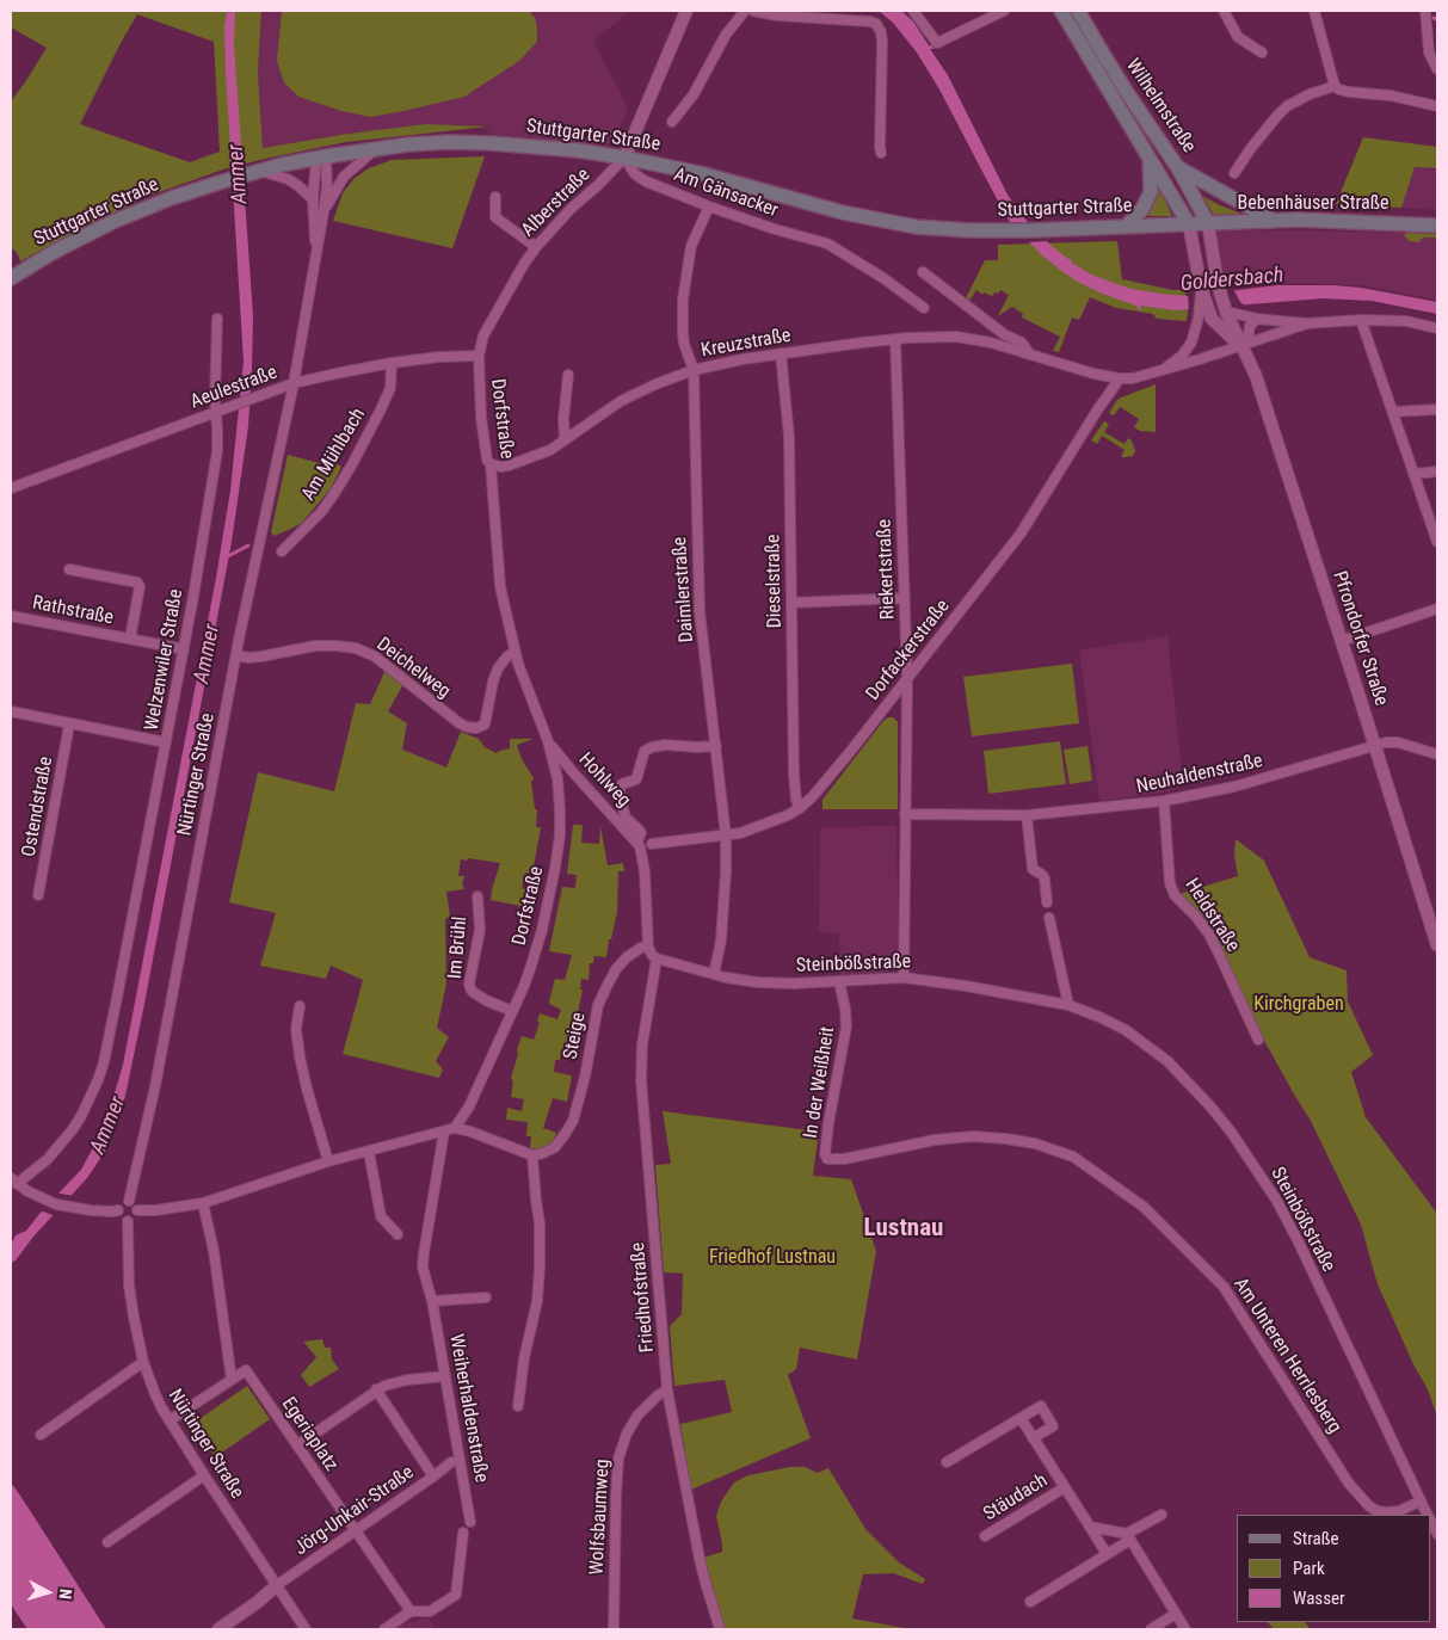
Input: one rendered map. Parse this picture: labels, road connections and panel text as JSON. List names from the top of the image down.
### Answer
{
  "streets": {
    "main road": ["Wilhelmstraße", "Stuttgarter Straße", "Bebenhäuser Straße"],
    "street": [
      "Am Gänsacker",
      "Alberstraße",
      "Kreuzstraße",
      "Aeulestraße",
      "Dorfstraße",
      "Am Mühlbach",
      "Riekertstraße",
      "Dieselstraße",
      "Daimlerstraße",
      "Rathstraße",
      "Pfrondorfer Straße",
      "Dorfackerstraße",
      "Welzenwiler Straße",
      "Deichelweg",
      "Nürtinger Straße",
      "Neuhaldenstraße",
      "Hohlweg",
      "Ostendstraße",
      "Heldstraße",
      "Im Brühl",
      "Steinbößstraße",
      "Steige",
      "In der Weißheit",
      "Friedhofstraße",
      "Am Unteren Herrlesberg",
      "Weiherhaldenstraße",
      "Egeriaplatz",
      "Stäudach",
      "Jörg-Unkair-Straße",
      "Wolfsbaumweg"
    ]
  },
  "crossings": [
    ["Wilhelmstraße", "Stuttgarter Straße"],
    ["Wilhelmstraße", "Bebenhäuser Straße"],
    ["Wilhelmstraße", "Pfrondorfer Straße"],
    ["Stuttgarter Straße", "Am Gänsacker"],
    ["Stuttgarter Straße", "Alberstraße"],
    ["Stuttgarter Straße", "Bebenhäuser Straße"],
    ["Stuttgarter Straße", "Pfrondorfer Straße"],
    ["Stuttgarter Straße", "Nürtinger Straße"],
    ["Am Gänsacker", "Alberstraße"],
    ["Am Gänsacker", "Daimlerstraße"],
    ["Alberstraße", "Aeulestraße"],
    ["Alberstraße", "Dorfstraße"],
    ["Bebenhäuser Straße", "Pfrondorfer Straße"],
    ["Kreuzstraße", "Dorfstraße"],
    ["Kreuzstraße", "Riekertstraße"],
    ["Kreuzstraße", "Dieselstraße"],
    ["Kreuzstraße", "Daimlerstraße"],
    ["Kreuzstraße", "Pfrondorfer Straße"],
    ["Kreuzstraße", "Dorfackerstraße"],
    ["Aeulestraße", "Dorfstraße"],
    ["Aeulestraße", "Am Mühlbach"],
    ["Aeulestraße", "Welzenwiler Straße"],
    ["Aeulestraße", "Nürtinger Straße"],
    ["Dorfstraße", "Deichelweg"],
    ["Dorfstraße", "Hohlweg"],
    ["Dorfstraße", "Im Brühl"],
    ["Riekertstraße", "Dorfackerstraße"],
    ["Riekertstraße", "Neuhaldenstraße"],
    ["Riekertstraße", "Steinbößstraße"],
    ["Dieselstraße", "Dorfackerstraße"],
    ["Daimlerstraße", "Dorfackerstraße"],
    ["Daimlerstraße", "Steinbößstraße"],
    ["Rathstraße", "Welzenwiler Straße"],
    ["Pfrondorfer Straße", "Neuhaldenstraße"],
    ["Deichelweg", "Nürtinger Straße"],
    ["Nürtinger Straße", "Jörg-Unkair-Straße"],
    ["Neuhaldenstraße", "Heldstraße"],
    ["Steinbößstraße", "In der Weißheit"],
    ["Steinbößstraße", "Friedhofstraße"],
    ["Steinbößstraße", "Am Unteren Herrlesberg"],
    ["In der Weißheit", "Am Unteren Herrlesberg"],
    ["Friedhofstraße", "Wolfsbaumweg"],
    ["Egeriaplatz", "Jörg-Unkair-Straße"]
  ],
  "districts": ["Lustnau"],
  "water": ["Ammer", "Goldersbach"],
  "parks": ["Kirchgraben", "Friedhof Lustnau"],
  "legend": ["Straße", "Park", "Wasser"],
  "north": "right"
}
